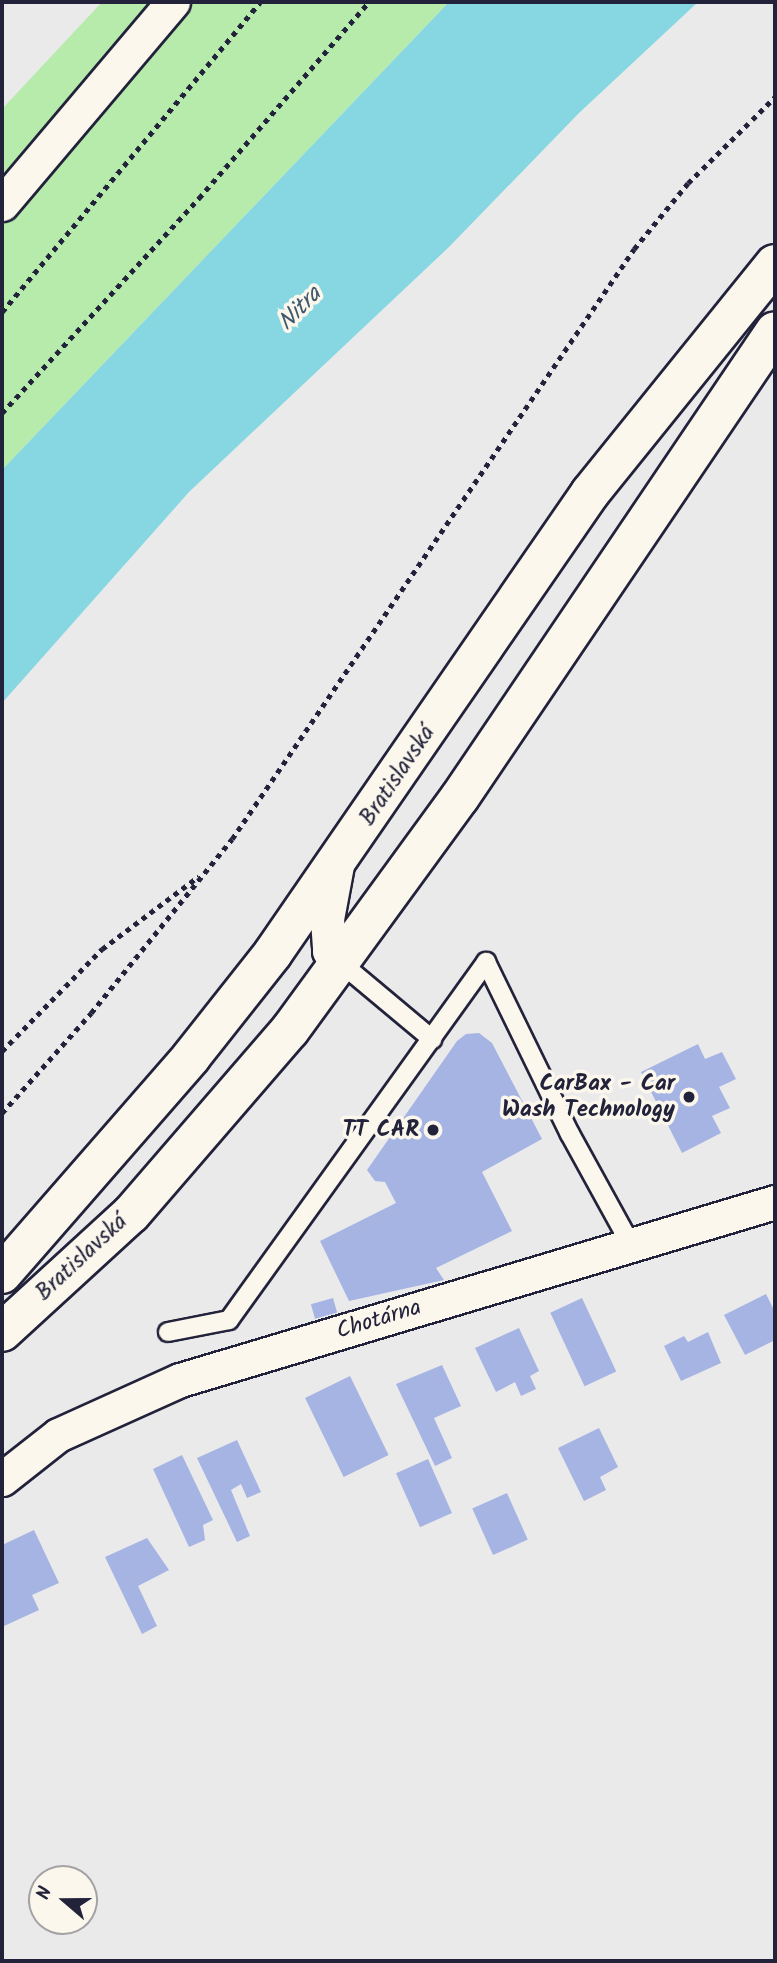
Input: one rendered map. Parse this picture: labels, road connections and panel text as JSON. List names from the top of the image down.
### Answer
{
  "streets": {
    "main road": ["Bratislavská"],
    "street": ["Chotárna"]
  },
  "water": ["Nitra"],
  "places": ["CarBax - Car Wash Technology", "TT CAR"],
  "north": "left"
}
